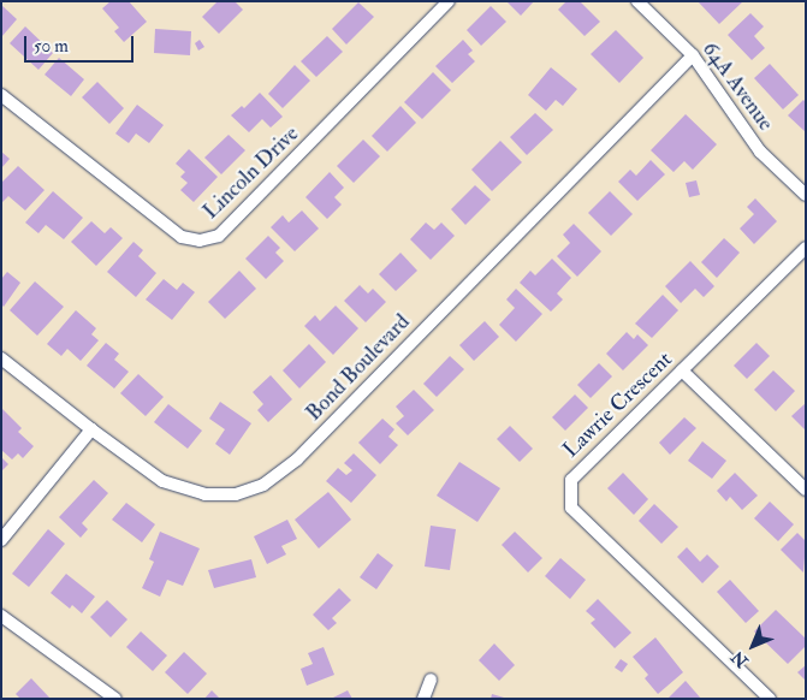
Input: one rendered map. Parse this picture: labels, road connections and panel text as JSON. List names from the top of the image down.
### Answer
{
  "streets": {
    "street": [
      "64A Avenue",
      "Lincoln Drive",
      "Bond Boulevard",
      "Lawrie Crescent"
    ]
  },
  "crossings": [
    ["64A Avenue", "Bond Boulevard"]
  ],
  "scale_bar": "50 m",
  "north": "bottom left"
}
